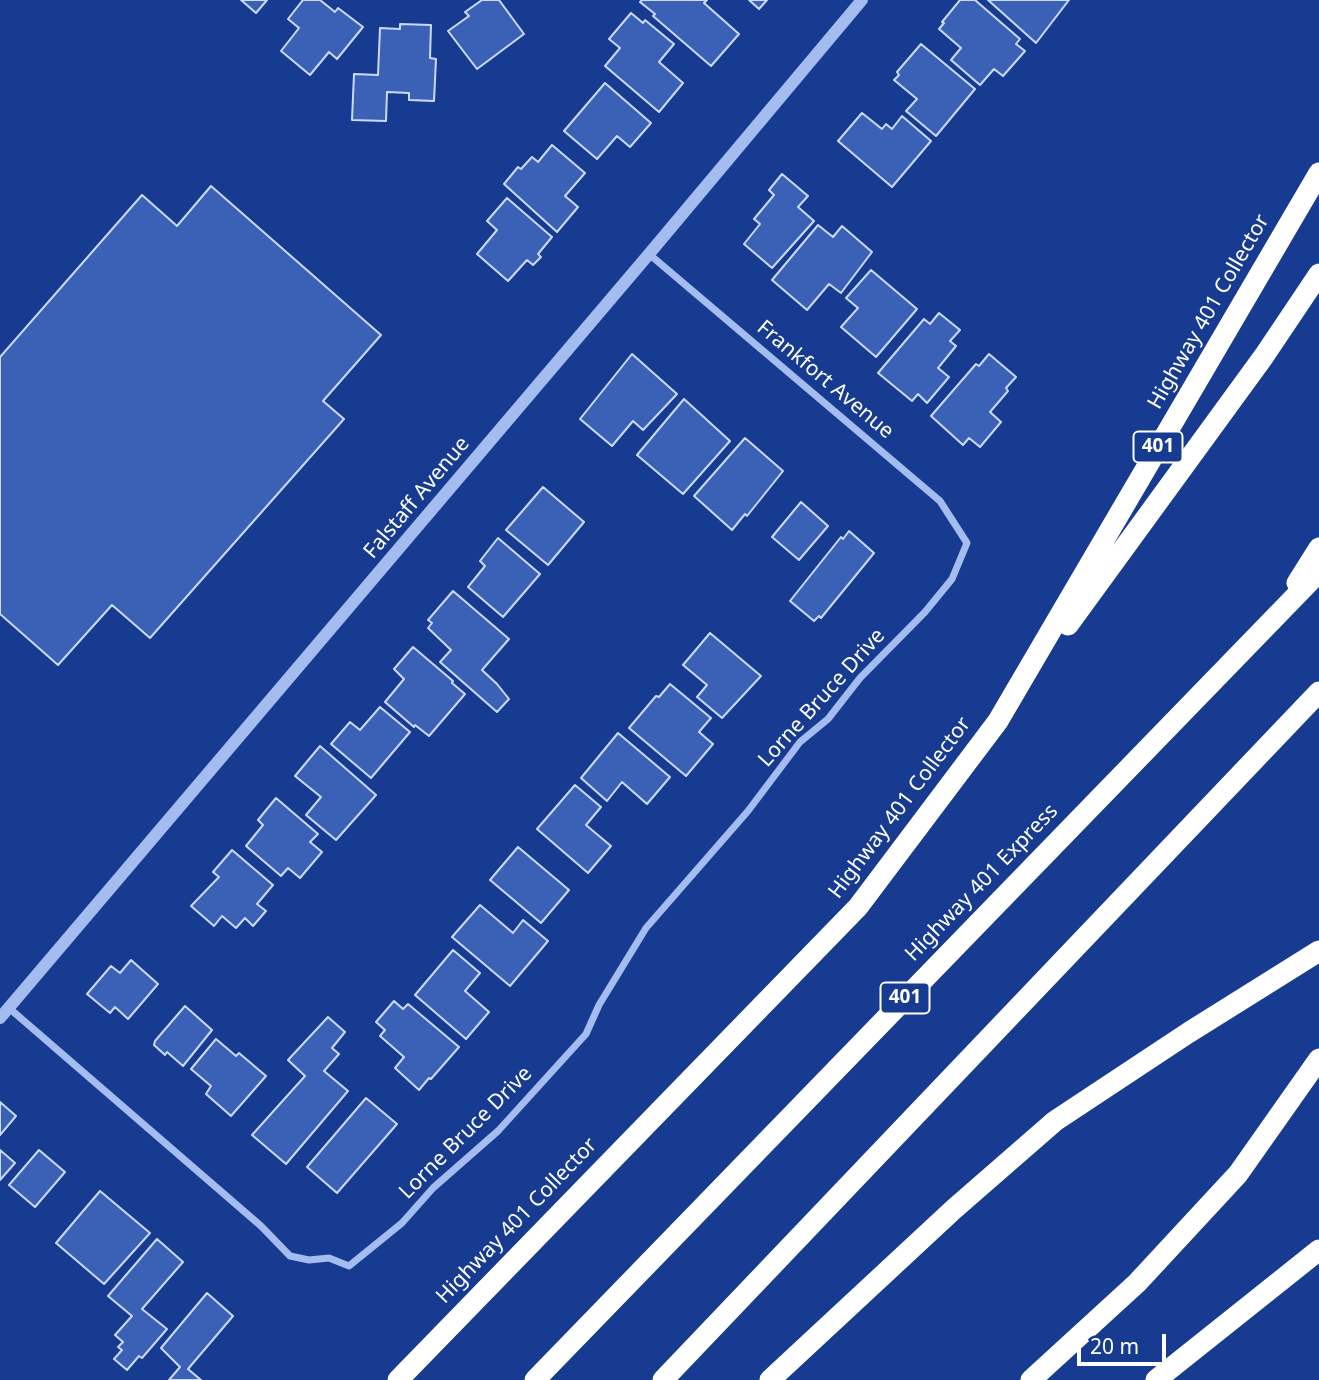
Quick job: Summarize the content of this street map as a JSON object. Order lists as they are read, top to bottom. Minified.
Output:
{"streets":{"highway":["Highway 401 Collector","401","Highway 401 Express"],"street":["Frankfort Avenue","Falstaff Avenue","Lorne Bruce Drive"]},"crossings":[["Frankfort Avenue","Falstaff Avenue"],["Frankfort Avenue","Lorne Bruce Drive"],["Falstaff Avenue","Lorne Bruce Drive"]],"scale_bar":"20 m"}
